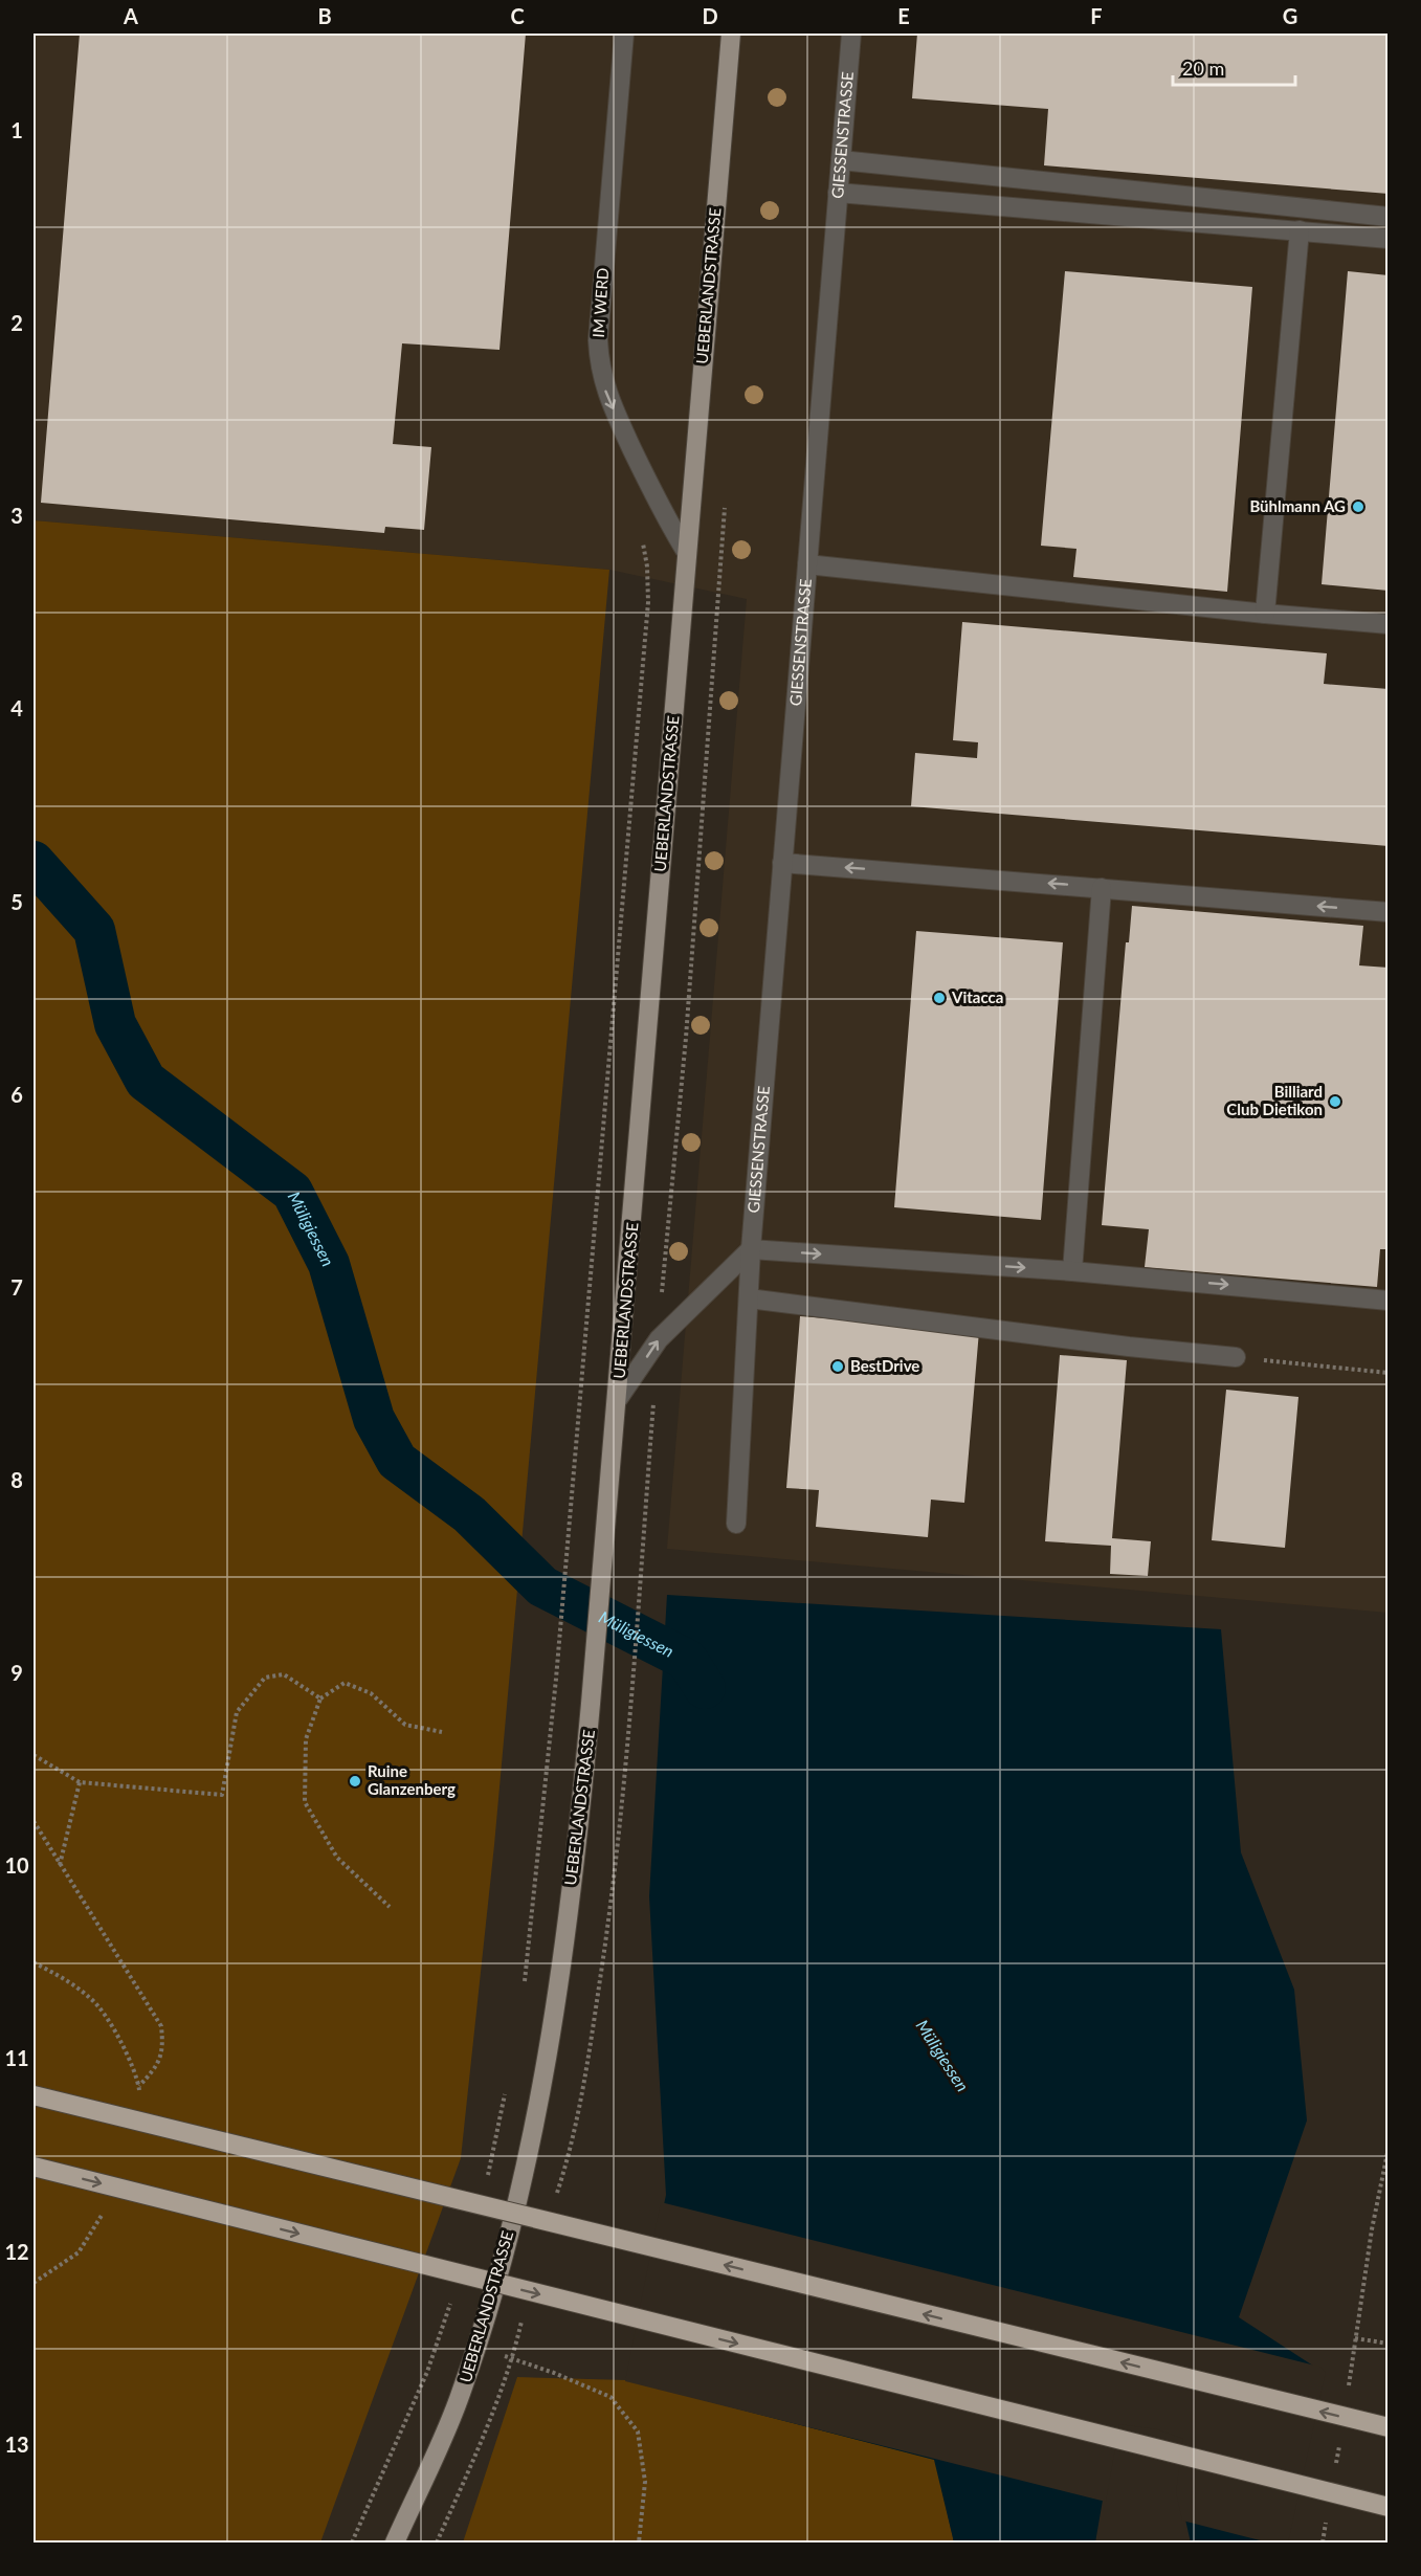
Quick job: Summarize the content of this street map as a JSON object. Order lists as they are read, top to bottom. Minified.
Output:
{"streets":{"main road":["UEBERLANDSTRASSE"],"street":["GIESSENSTRASSE","IM WERD"]},"crossings":[["UEBERLANDSTRASSE","IM WERD"]],"one_way":["IM WERD"],"water":["Müligiessen"],"places":["Bühlmann AG","Vitacca","Billiard Club Dietikon","BestDrive","Ruine Glanzenberg"],"scale_bar":"20 m","grid":{"columns":["A","B","C","D","E","F","G"],"rows":["1","2","3","4","5","6","7","8","9","10","11","12","13"]}}
